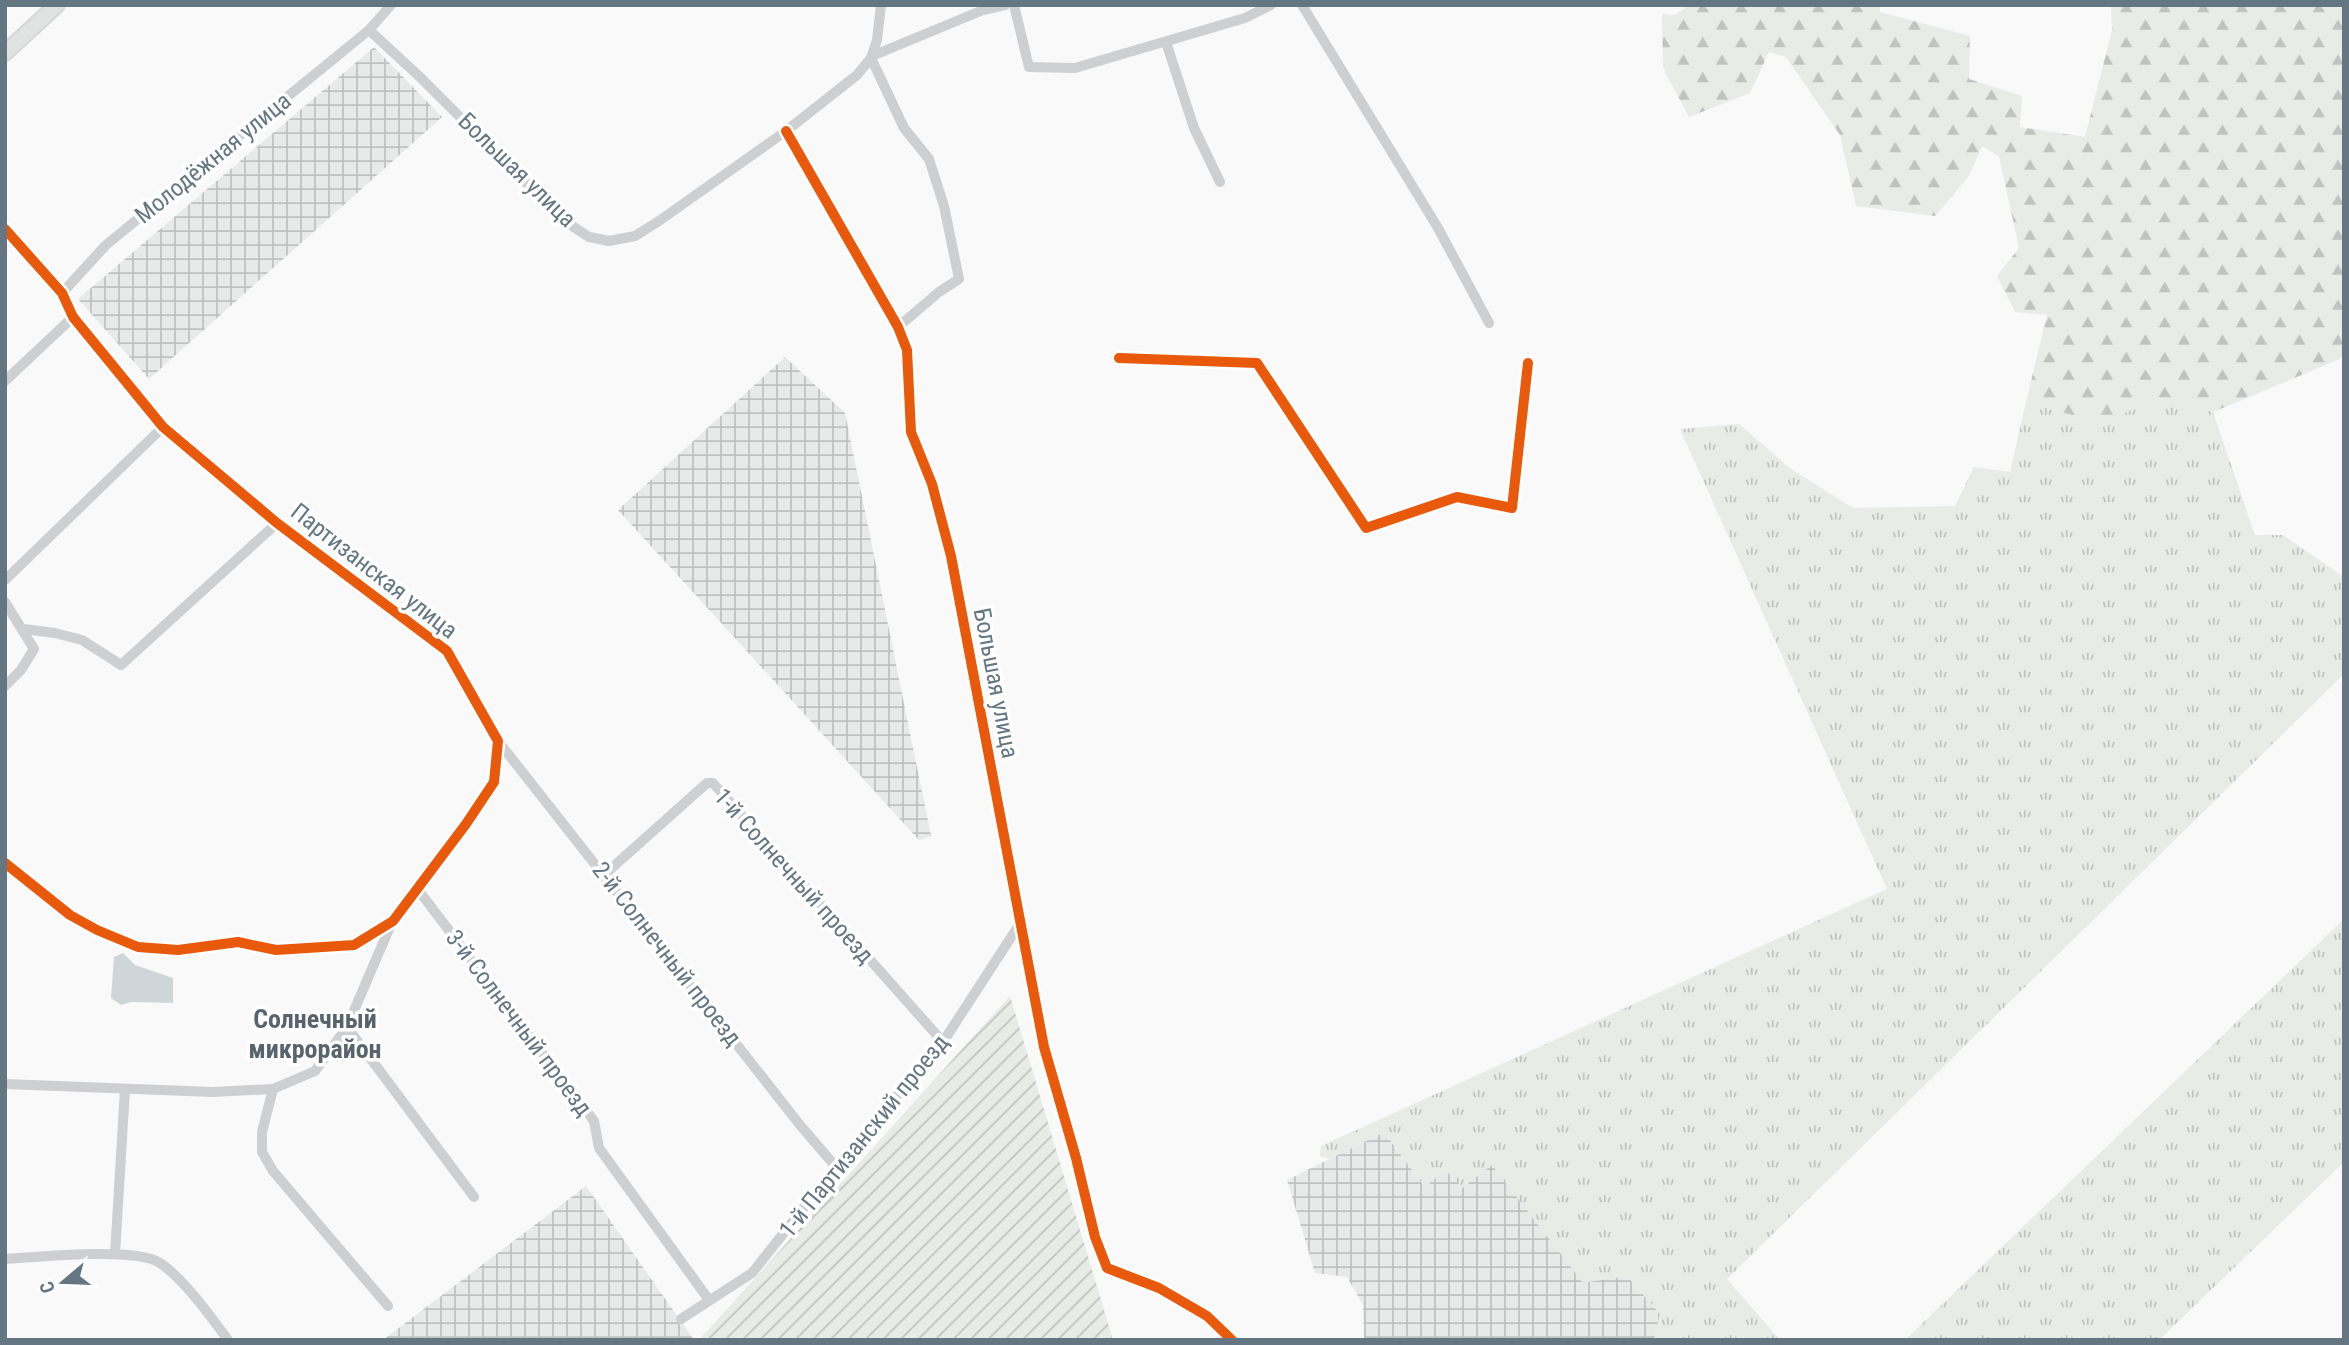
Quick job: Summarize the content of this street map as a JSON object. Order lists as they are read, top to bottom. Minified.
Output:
{"streets":{"street":["Молодёжная улица","Большая улица","Партизанская улица","1-й Солнечный проезд","2-й Солнечный проезд","3-й Солнечный проезд","1-й Партизанский проезд"]},"crossings":[["Молодёжная улица","Большая улица"],["Молодёжная улица","Партизанская улица"],["Большая улица","1-й Партизанский проезд"],["Партизанская улица","2-й Солнечный проезд"],["1-й Солнечный проезд","2-й Солнечный проезд"],["1-й Солнечный проезд","1-й Партизанский проезд"],["2-й Солнечный проезд","1-й Партизанский проезд"],["3-й Солнечный проезд","1-й Партизанский проезд"]],"districts":["Солнечный микрорайон"],"north":"left"}
